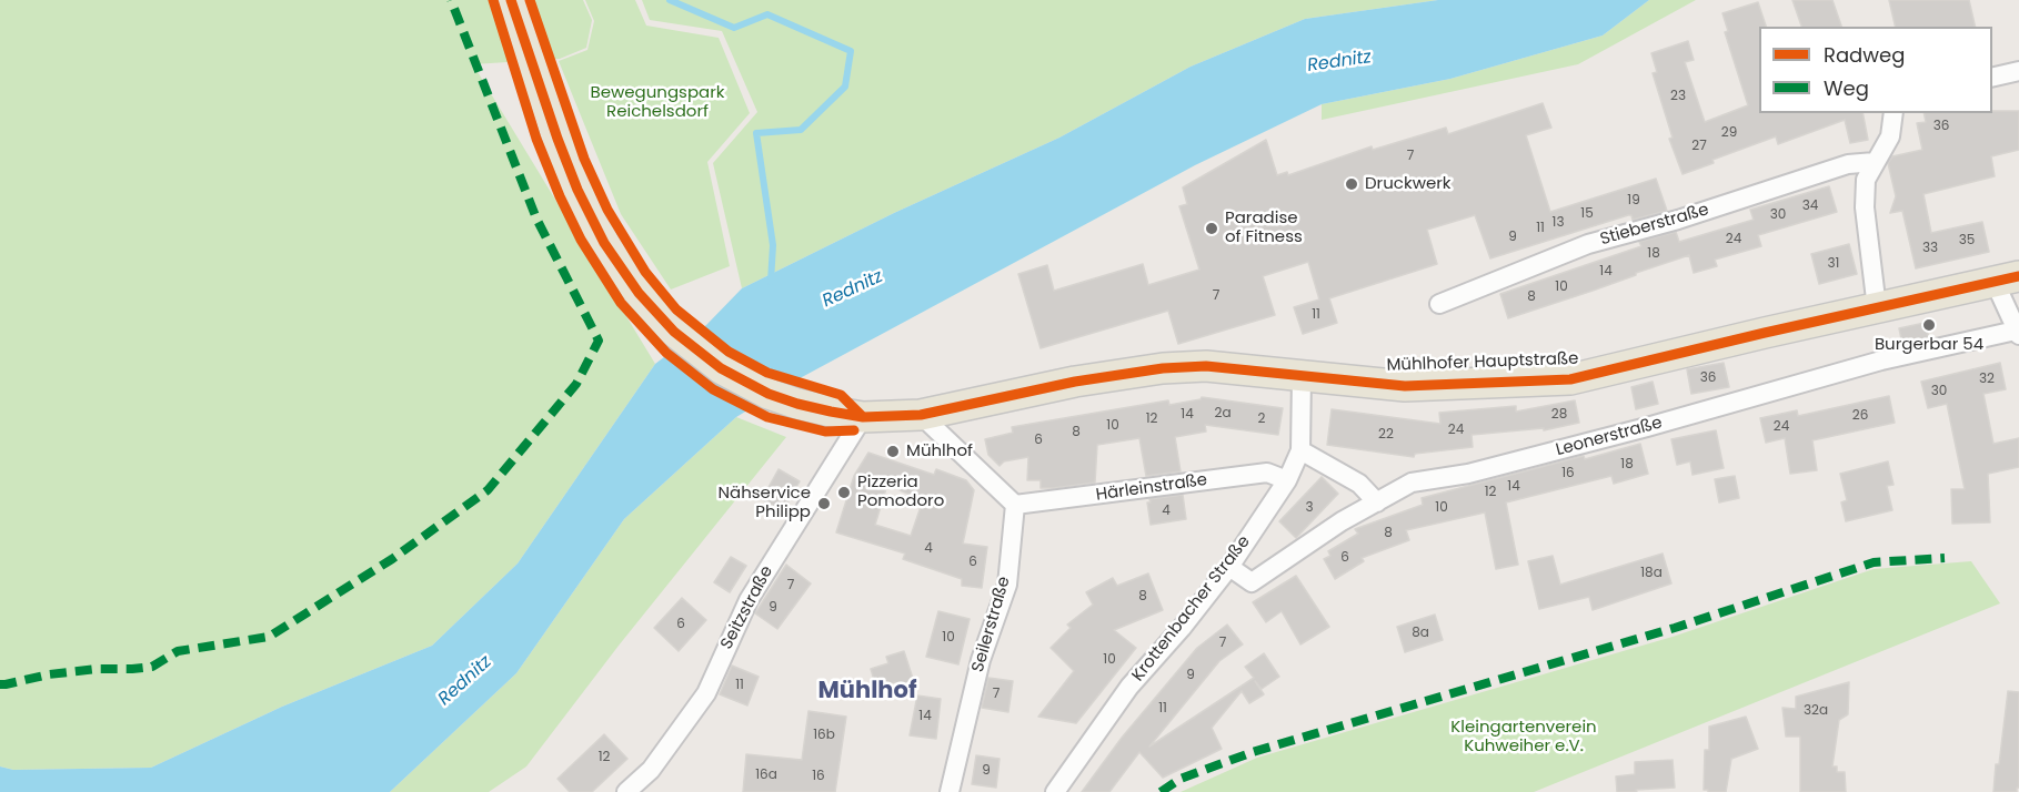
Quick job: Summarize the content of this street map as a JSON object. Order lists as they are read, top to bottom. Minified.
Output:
{"streets":{"main road":["Mühlhofer Hauptstraße"],"street":["Stieberstraße","Leonerstraße","Härleinstraße","Seitzstraße","Krottenbacher Straße","Seilerstraße"]},"crossings":[["Mühlhofer Hauptstraße","Seitzstraße"],["Mühlhofer Hauptstraße","Krottenbacher Straße"],["Leonerstraße","Krottenbacher Straße"],["Härleinstraße","Krottenbacher Straße"],["Härleinstraße","Seilerstraße"]],"districts":["Mühlhof"],"water":["Rednitz"],"parks":["Bewegungspark Reichelsdorf","Kleingartenverein Kuhweiher e.V."],"places":["Druckwerk","Paradise of Fitness","Burgerbar 54","Mühlhof","Pizzeria Pomodoro","Nähservice Philipp"],"house_numbers":["23","36","29","27","7","19","34","15","30","13","11","9","24","35","33","18","31","14","10","7","8","11","36","32","30","2a","14","28","26","12","2","10","24","24","8","22","6","18","16","14","12","3","10","4","8","4","6","6","18a","7","8","9","6","8a","10","7","10","9","11","7","11","32a","14","16b","12","9","16a","16"],"legend":["Radweg","Weg"]}
